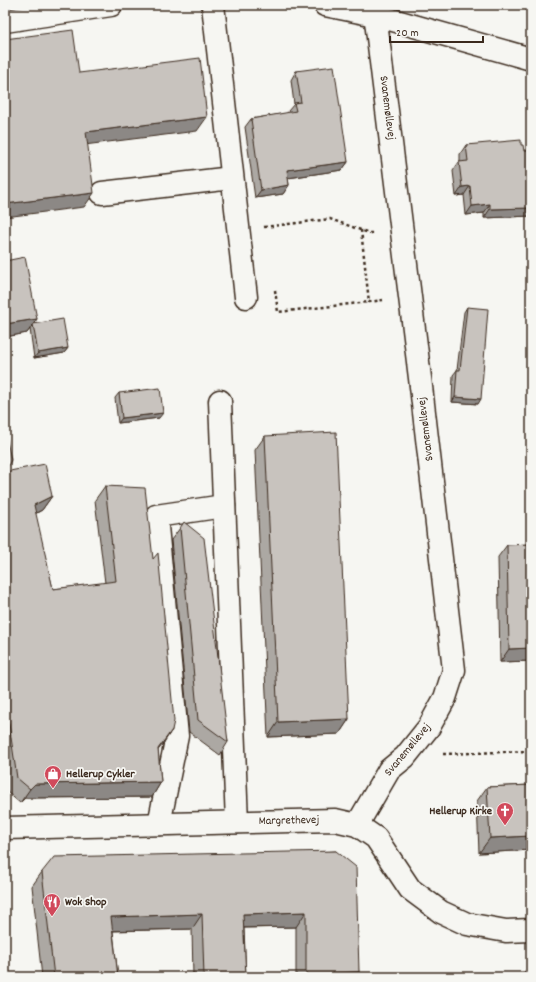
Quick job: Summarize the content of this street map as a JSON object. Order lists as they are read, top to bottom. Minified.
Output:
{"streets":{"street":["Svanemøllevej","Margrethevej"]},"crossings":[["Svanemøllevej","Margrethevej"]],"places":{"shop":["Hellerup Cykler"],"church":["Hellerup Kirke"],"restaurant":["Wok Shop"]},"scale_bar":"20 m"}
